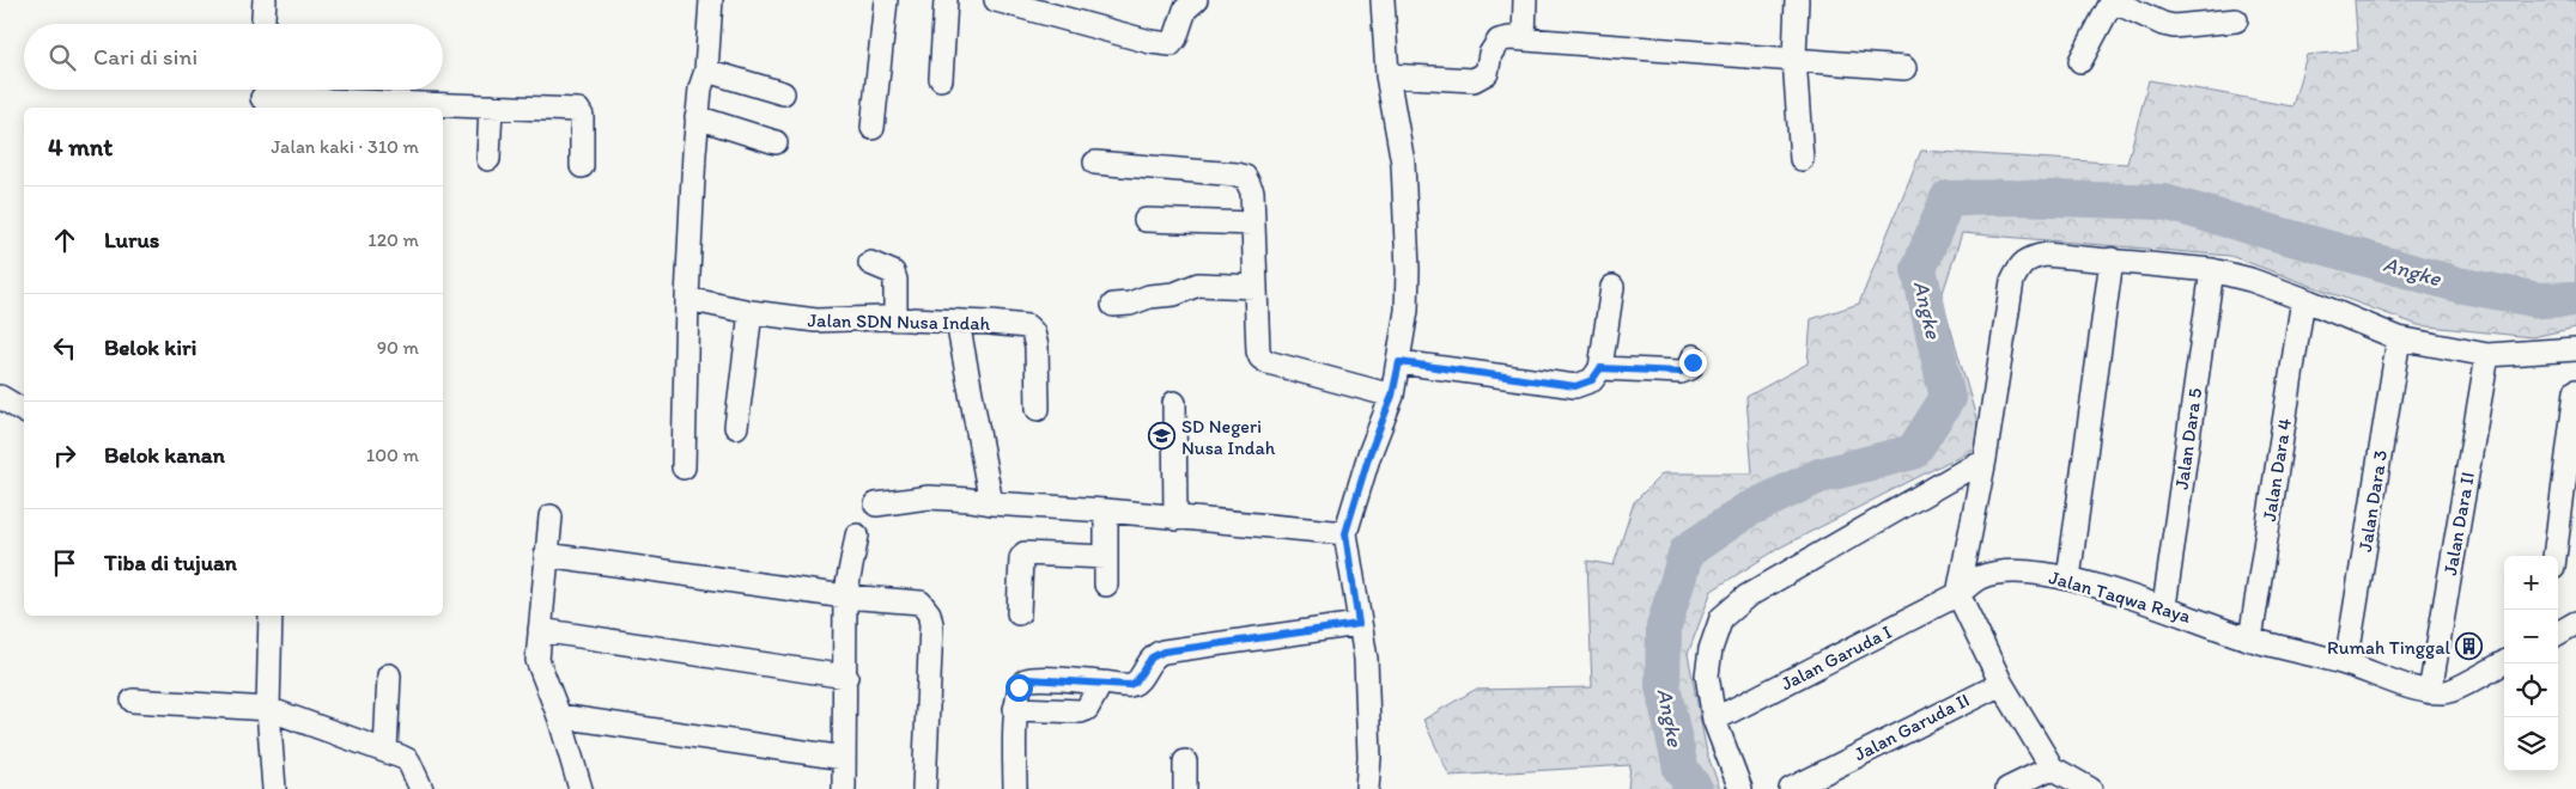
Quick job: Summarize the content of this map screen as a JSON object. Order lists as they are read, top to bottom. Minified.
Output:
{"streets":{"street":["Jalan SDN Nusa Indah","Jalan Dara 5","Jalan Dara 4","Jalan Dara 3","Jalan Dara II","Jalan Taqwa Raya","Jalan Garuda I","Jalan Garuda II"]},"crossings":[["Jalan Dara 5","Jalan Taqwa Raya"],["Jalan Dara 4","Jalan Taqwa Raya"],["Jalan Dara 3","Jalan Taqwa Raya"],["Jalan Dara II","Jalan Taqwa Raya"],["Jalan Taqwa Raya","Jalan Garuda I"]],"water":["Angke"],"places":{"school or university":["SD Negeri Nusa Indah"],"building":["Rumah Tinggal"]},"page":{"search":"Cari di sini","heading":["4 mnt","Jalan kaki · 310 m"],"list":[["Lurus","120 m"],["Belok kiri","90 m"],["Belok kanan","100 m"],"Tiba di tujuan"],"map_buttons":["+","−"]}}
